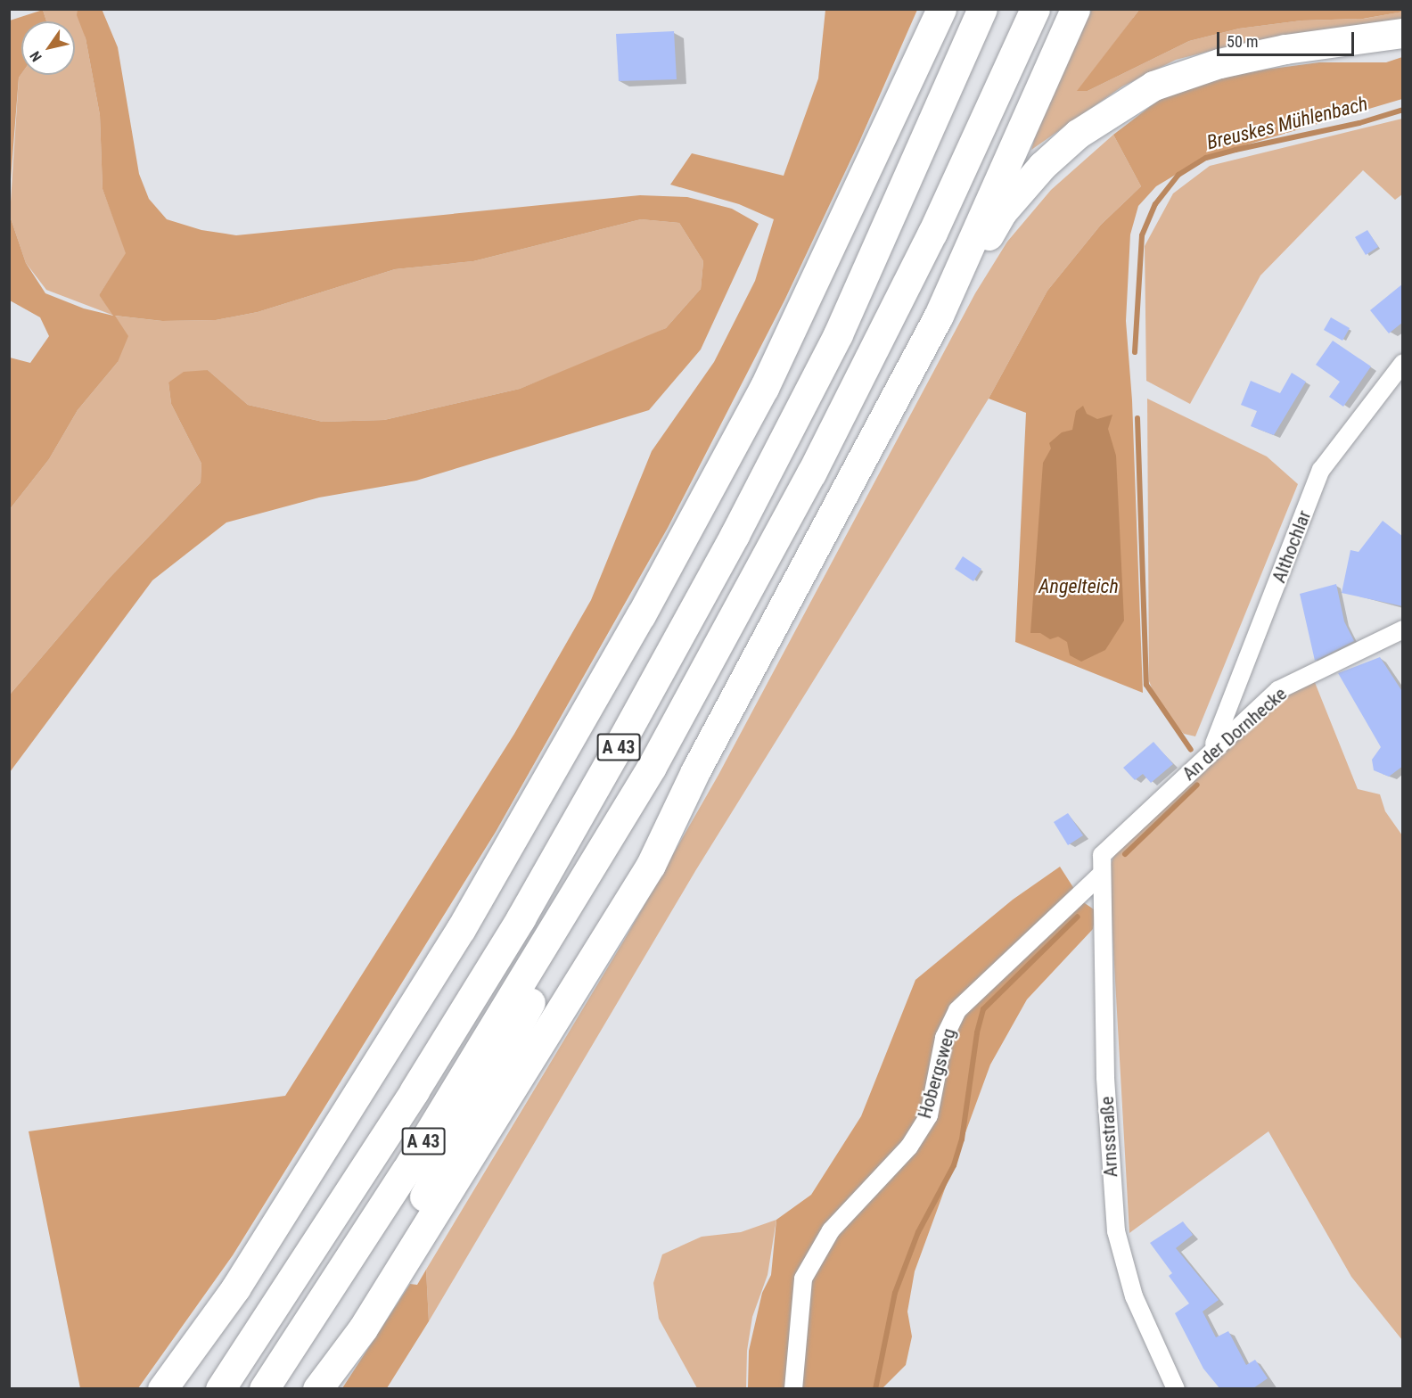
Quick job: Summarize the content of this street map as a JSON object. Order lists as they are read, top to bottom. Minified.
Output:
{"streets":{"highway":["A 43"],"street":["Althochlar","An der Dornhecke","Hobergsweg","Arnsstraße"]},"crossings":[["Althochlar","An der Dornhecke"],["An der Dornhecke","Hobergsweg"],["An der Dornhecke","Arnsstraße"],["Hobergsweg","Arnsstraße"]],"water":["Breuskes Mühlenbach","Angelteich"],"scale_bar":"50 m","north":"bottom left"}
